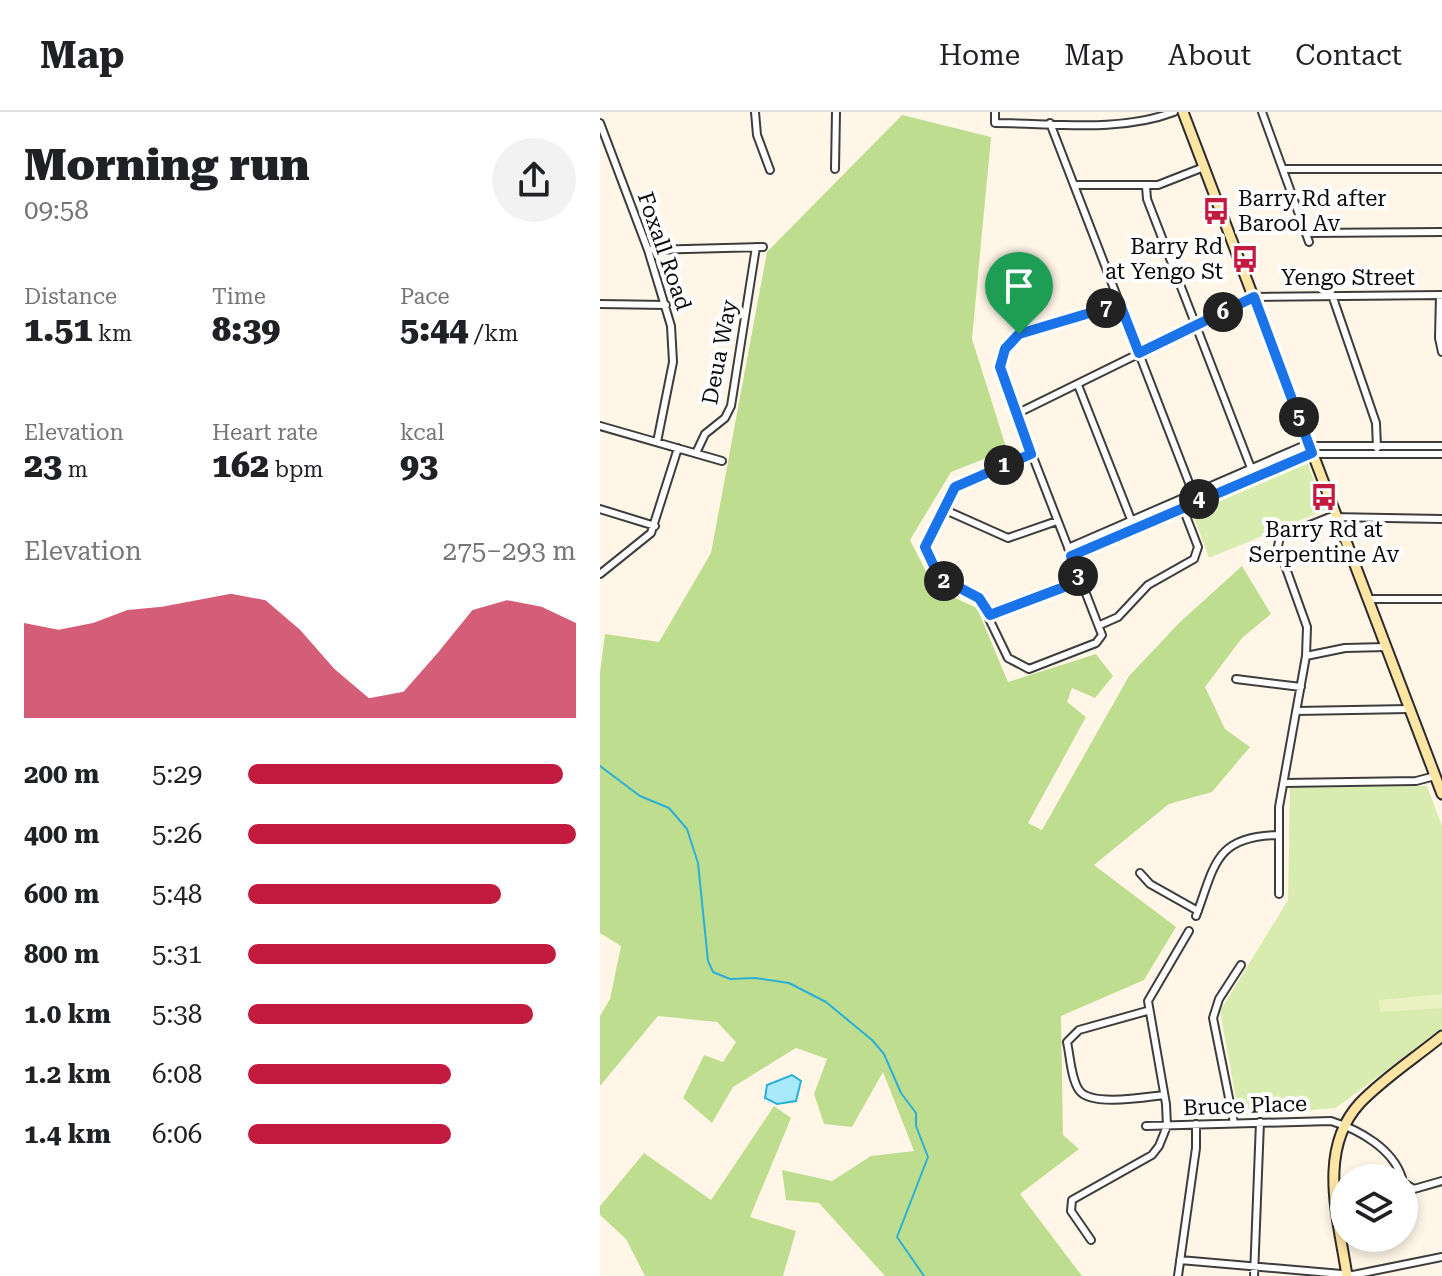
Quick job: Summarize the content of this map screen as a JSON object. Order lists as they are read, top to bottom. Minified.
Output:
{"streets":{"street":["Foxall Road","Yengo Street","Deua Way","Bruce Place"]},"crossings":[["Foxall Road","Deua Way"]],"places":{"bus stop":["Barry Rd after Barool Av","Barry Rd at Yengo St","Barry Rd at Serpentine Av"]},"page":{"header":"Map","nav":["Home","Map","About","Contact"],"heading":["Morning run","09:58"],"stats":[["Distance","1.51 km"],["Time","8:39"],["Pace","5:44 /km"],["Elevation","23 m"],["Heart rate","162 bpm"],["kcal","93"]],"pins":["7","6","5","1","4","3","2"],"chart":["Elevation","275–293 m"],"list":[{"name":"200 m","note":"5:29"},{"name":"400 m","note":"5:26"},{"name":"600 m","note":"5:48"},{"name":"800 m","note":"5:31"},{"name":"1.0 km","note":"5:38"},{"name":"1.2 km","note":"6:08"},{"name":"1.4 km","note":"6:06"}]}}
